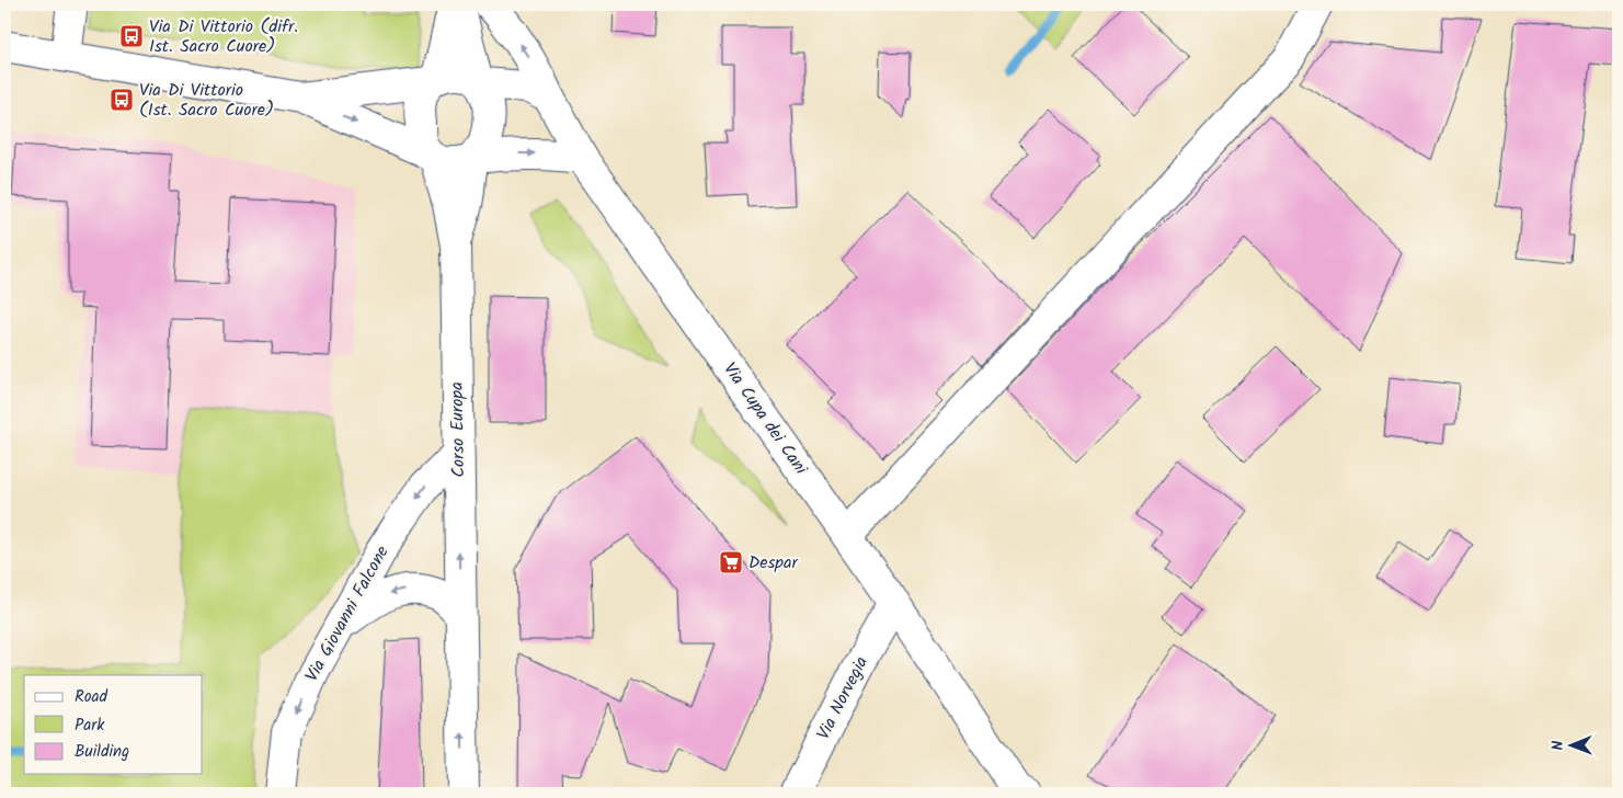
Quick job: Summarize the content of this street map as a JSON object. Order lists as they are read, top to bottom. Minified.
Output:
{"streets":{"street":["Via Cupa dei Cani","Corso Europa","Via Giovanni Falcone","Via Norvegia"]},"crossings":[["Via Cupa dei Cani","Via Norvegia"],["Corso Europa","Via Giovanni Falcone"]],"one_way":["Corso Europa","Via Giovanni Falcone"],"places":{"bus stop":["Via Di Vittorio (difr. Ist. Sacro Cuore)","Via Di Vittorio (Ist. Sacro Cuore)"],"supermarket":["Despar"]},"legend":["Road","Park","Building"],"north":"left"}
